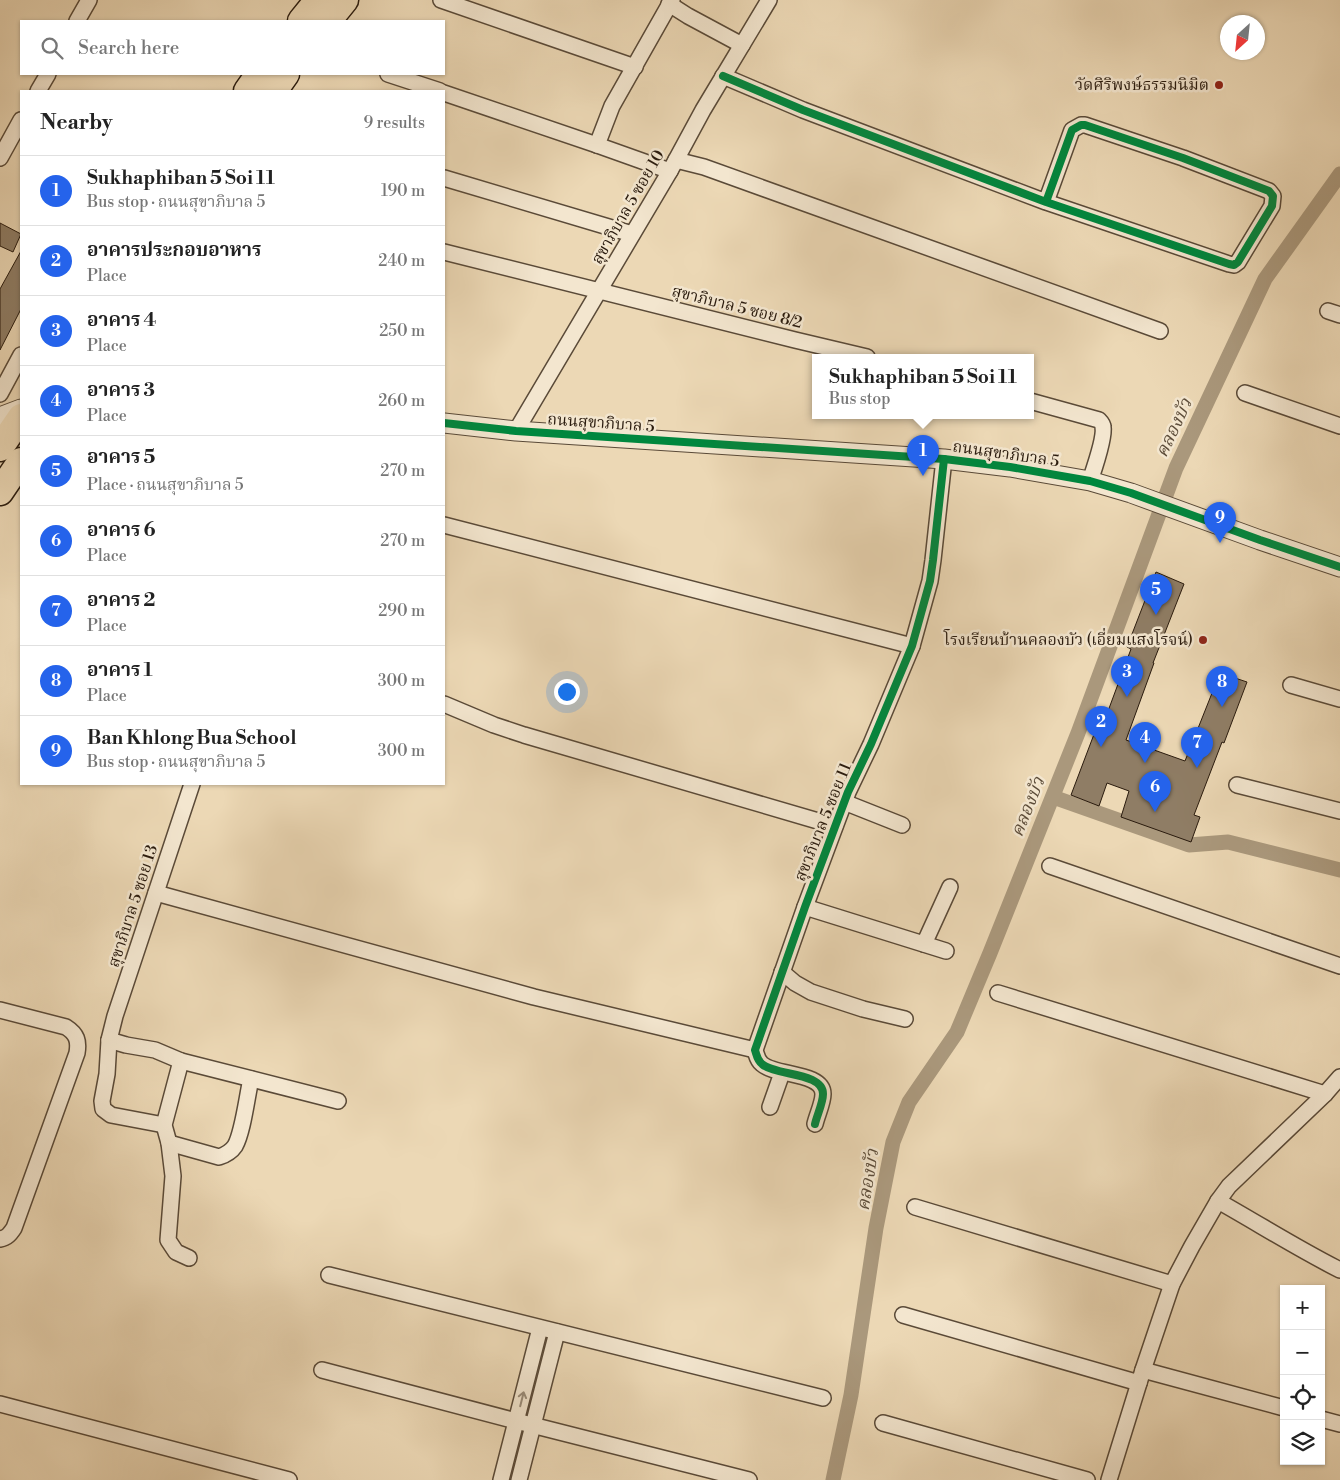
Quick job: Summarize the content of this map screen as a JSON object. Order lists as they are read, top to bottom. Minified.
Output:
{"streets":{"street":["สุขาภิบาล 5 ซอย 10","สุขาภิบาล 5 ซอย 8/2","ถนนสุขาภิบาล 5","สุขาภิบาล 5 ซอย 11","สุขาภิบาล 5 ซอย 13"]},"crossings":[["สุขาภิบาล 5 ซอย 10","สุขาภิบาล 5 ซอย 8/2"],["สุขาภิบาล 5 ซอย 10","ถนนสุขาภิบาล 5"],["ถนนสุขาภิบาล 5","สุขาภิบาล 5 ซอย 11"]],"water":["คลองบัว"],"places":["วัดศิริพงษ์ธรรมนิมิต","โรงเรียนบ้านคลองบัว (เอี่ยมแสงโรจน์)"],"north":"bottom left","page":{"search":"Search here","heading":["Nearby","9 results"],"list":[{"mark":"1","name":"Sukhaphiban 5 Soi 11","note":"Bus stop · ถนนสุขาภิบาล 5","value":"190 m"},{"mark":"2","name":"อาคารประกอบอาหาร","note":"Place","value":"240 m"},{"mark":"3","name":"อาคาร 4","note":"Place","value":"250 m"},{"mark":"4","name":"อาคาร 3","note":"Place","value":"260 m"},{"mark":"5","name":"อาคาร 5","note":"Place · ถนนสุขาภิบาล 5","value":"270 m"},{"mark":"6","name":"อาคาร 6","note":"Place","value":"270 m"},{"mark":"7","name":"อาคาร 2","note":"Place","value":"290 m"},{"mark":"8","name":"อาคาร 1","note":"Place","value":"300 m"},{"mark":"9","name":"Ban Khlong Bua School","note":"Bus stop · ถนนสุขาภิบาล 5","value":"300 m"}],"popup":["Sukhaphiban 5 Soi 11","Bus stop"],"pins":["1","9","5","3","8","2","4","7","6"],"map_buttons":["+","−"]}}
